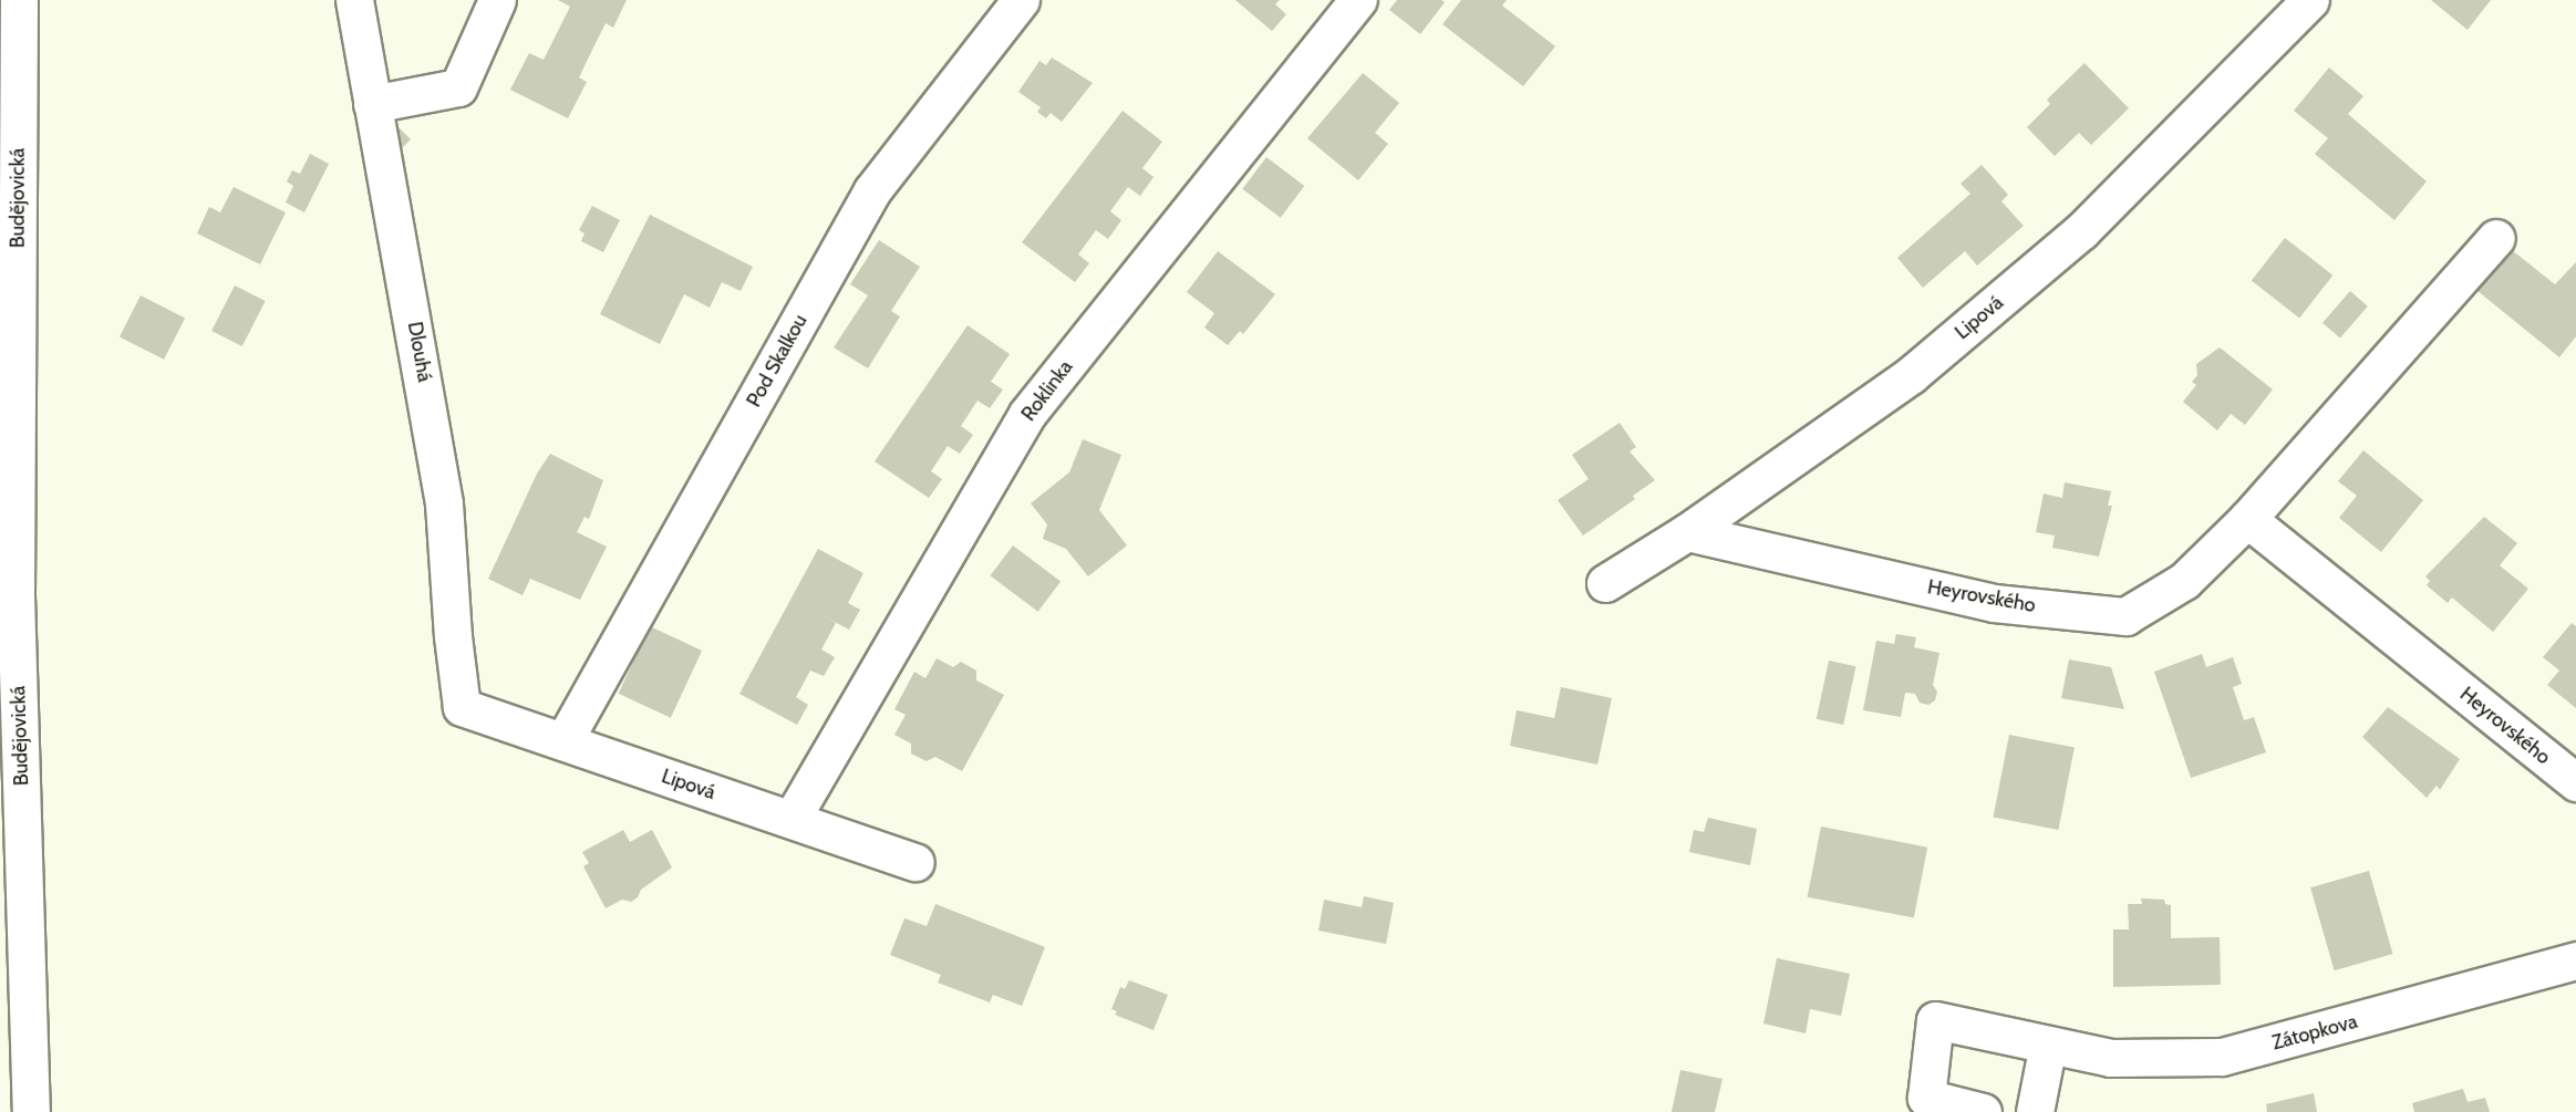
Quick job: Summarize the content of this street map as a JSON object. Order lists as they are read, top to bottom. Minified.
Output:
{"streets":{"street":["Budějovická","Lipová","Dlouhá","Pod Skalkou","Roklinka","Heyrovského","Zátopkova"]},"crossings":[["Lipová","Dlouhá"],["Lipová","Pod Skalkou"],["Lipová","Roklinka"],["Lipová","Heyrovského"]]}
